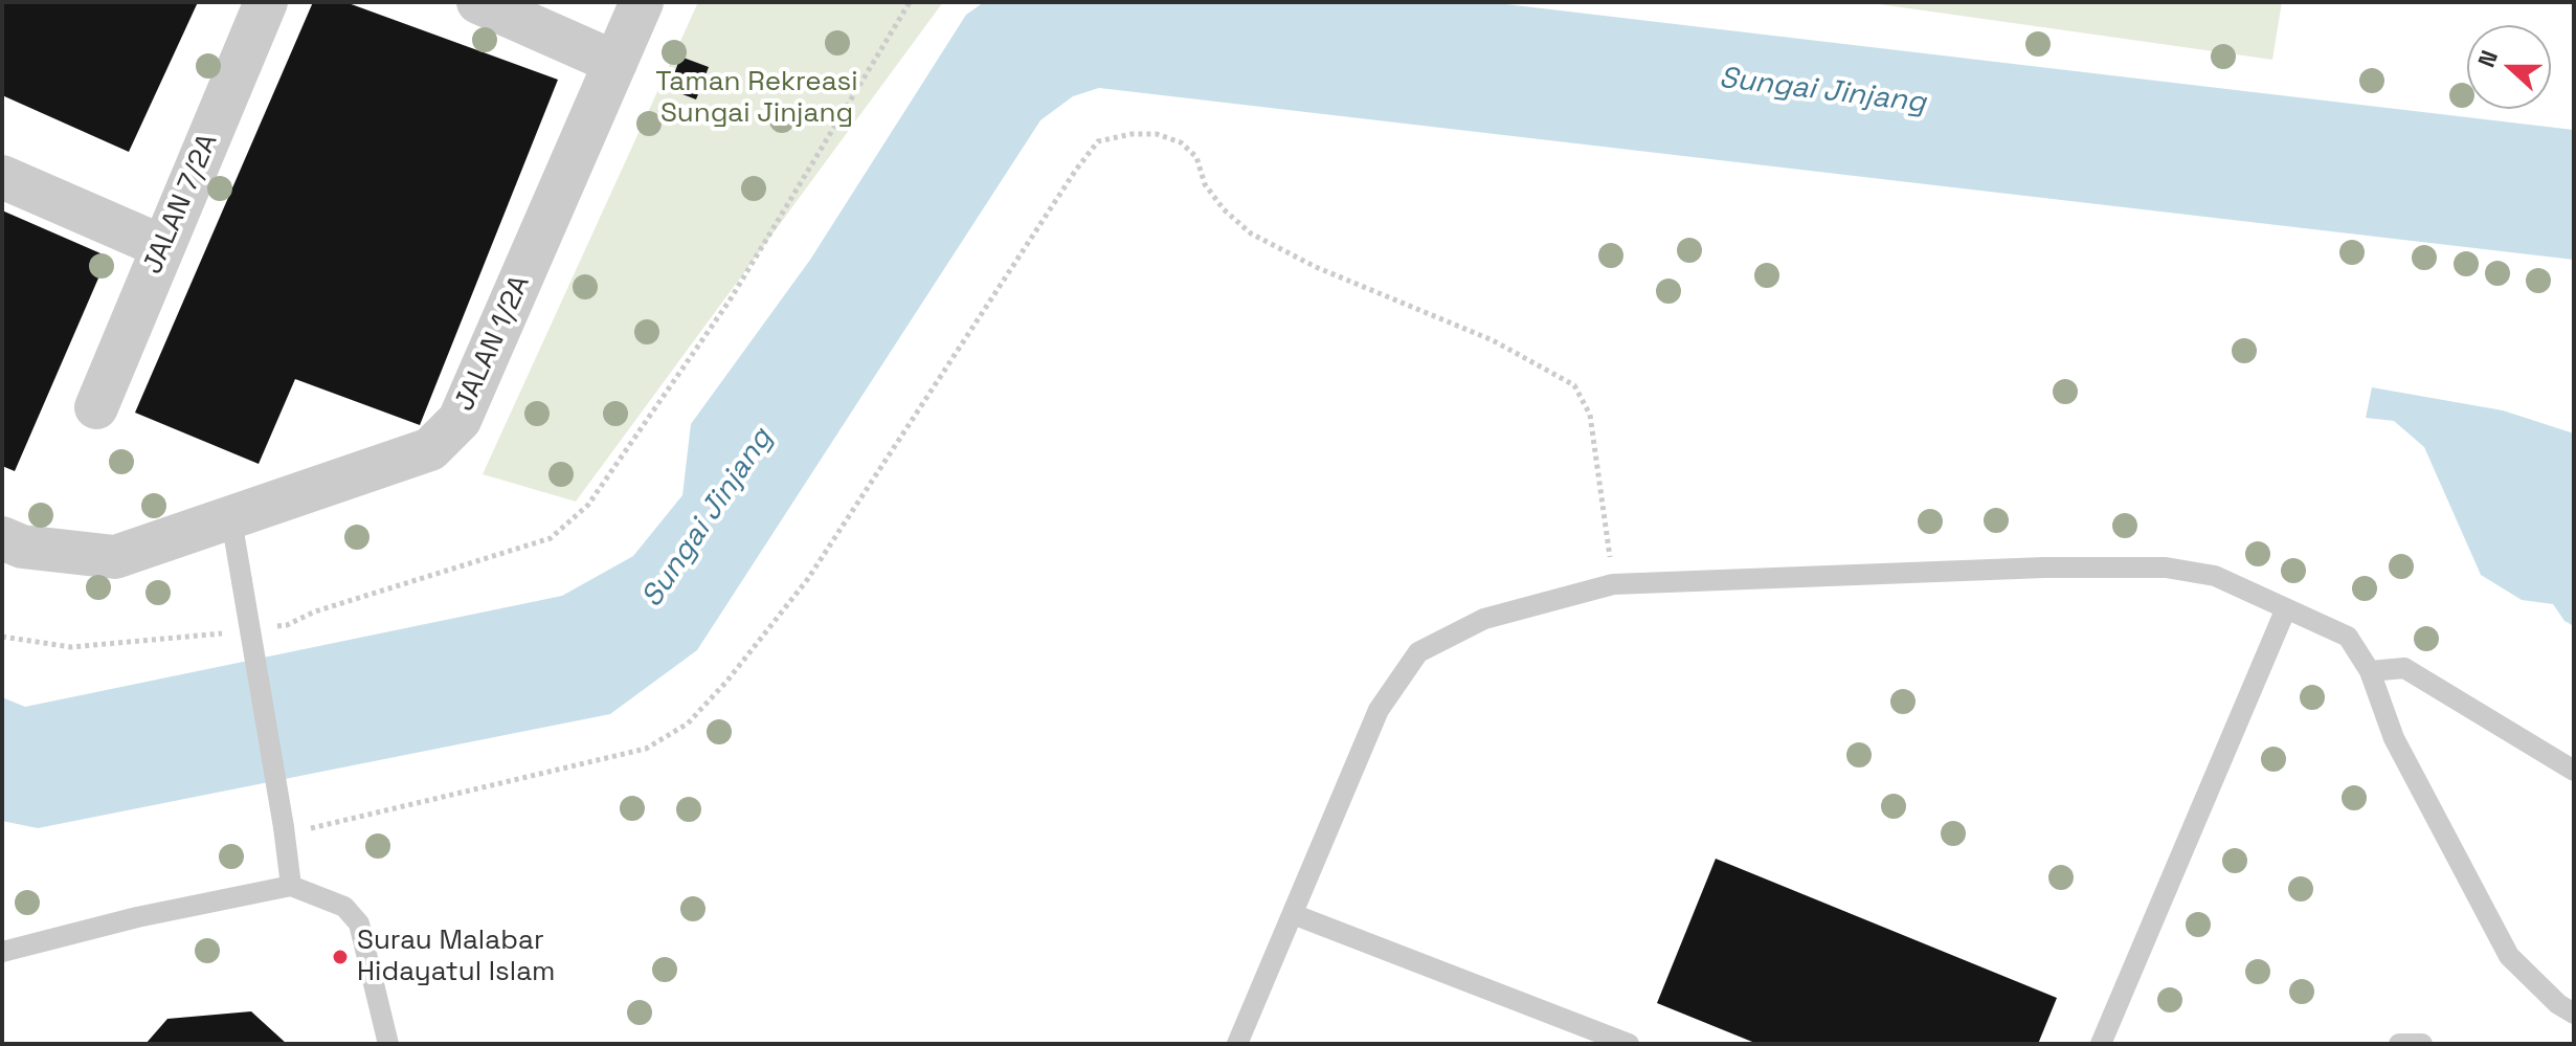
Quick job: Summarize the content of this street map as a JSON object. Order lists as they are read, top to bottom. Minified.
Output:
{"streets":{"street":["JALAN 7/2A","JALAN 1/2A"]},"water":["Sungai Jinjang"],"parks":["Taman Rekreasi Sungai Jinjang"],"places":["Surau Malabar Hidayatul Islam"],"north":"left"}
